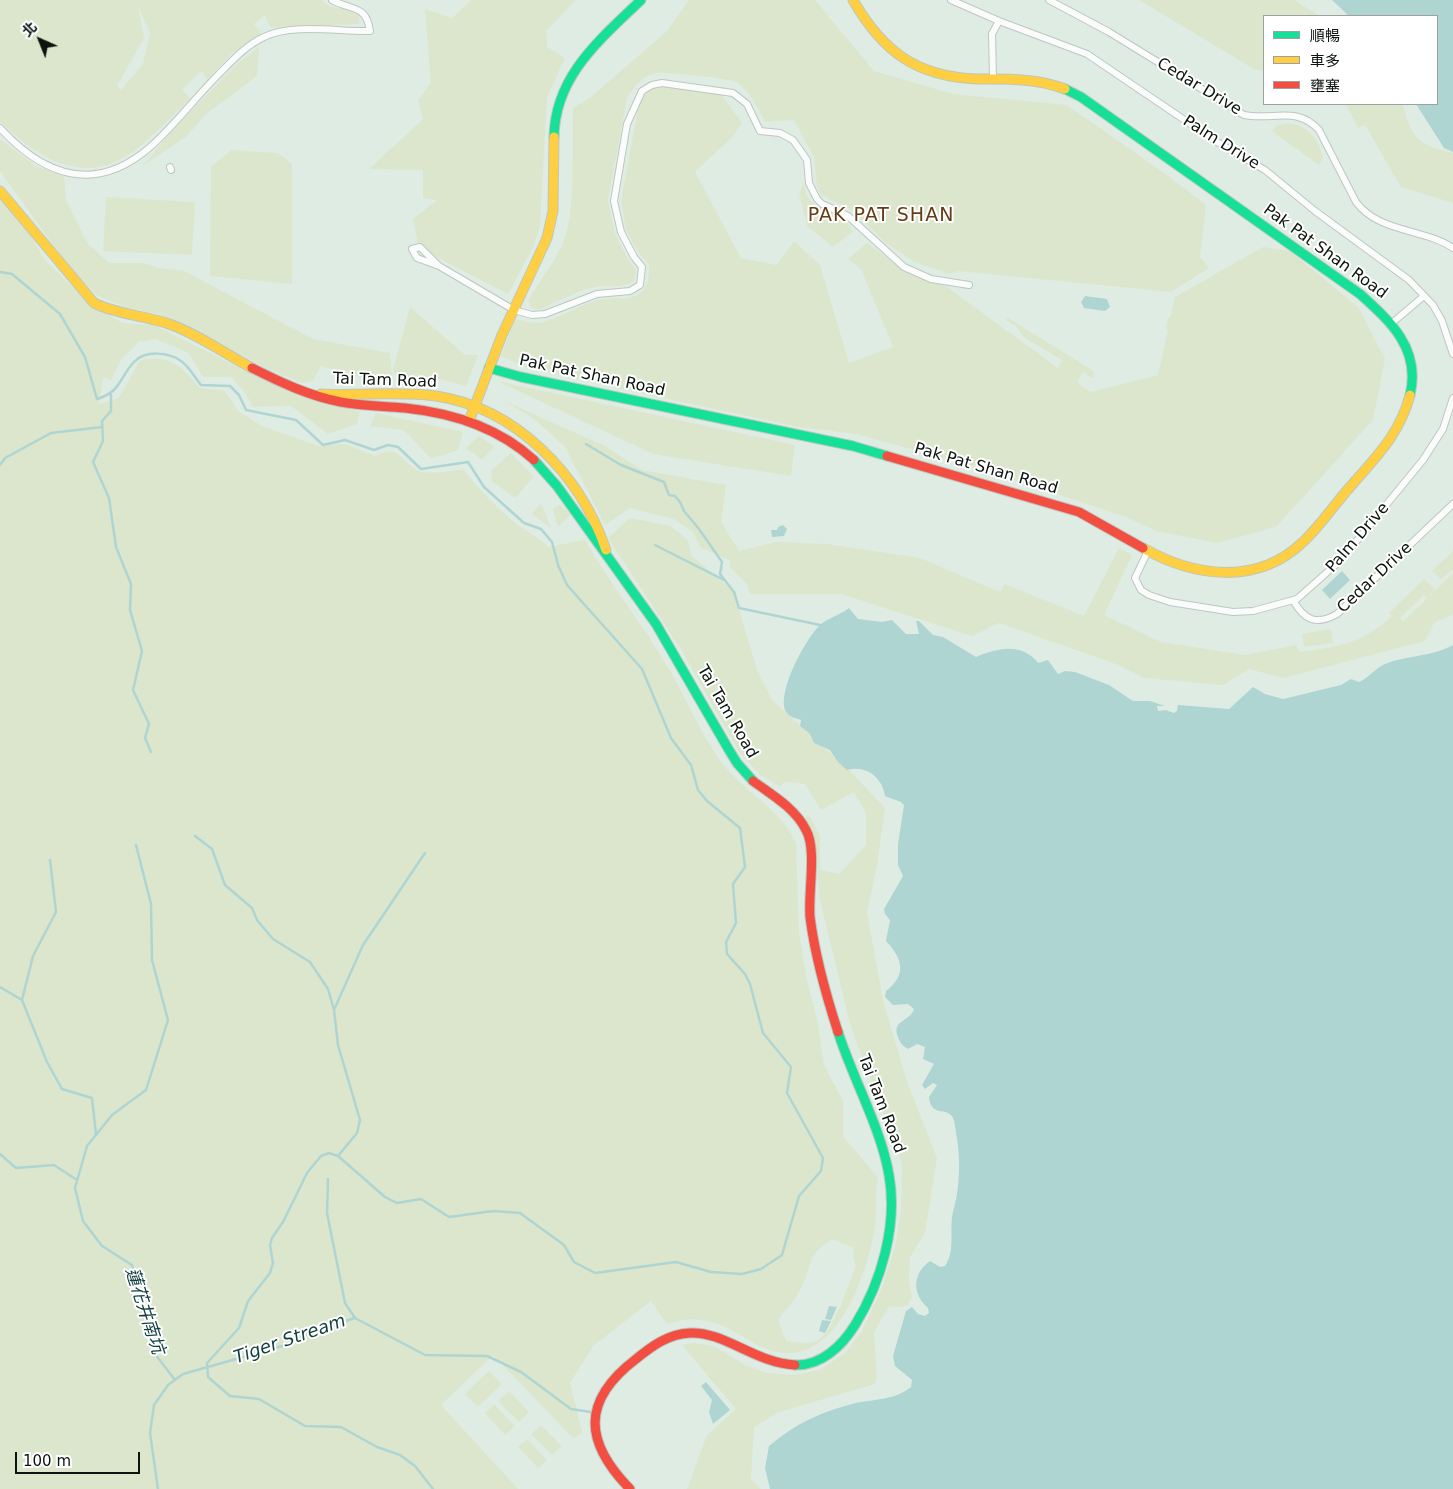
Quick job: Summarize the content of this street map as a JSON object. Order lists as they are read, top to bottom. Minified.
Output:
{"streets":{"main road":["Pak Pat Shan Road","Tai Tam Road"],"street":["Cedar Drive","Palm Drive"]},"crossings":[["Cedar Drive","Palm Drive"],["Palm Drive","Pak Pat Shan Road"],["Pak Pat Shan Road","Tai Tam Road"]],"districts":["PAK PAT SHAN"],"water":["蓮花井南坑","Tiger Stream"],"legend":["順暢","車多","壅塞"],"scale_bar":"100 m","north":"top left"}
